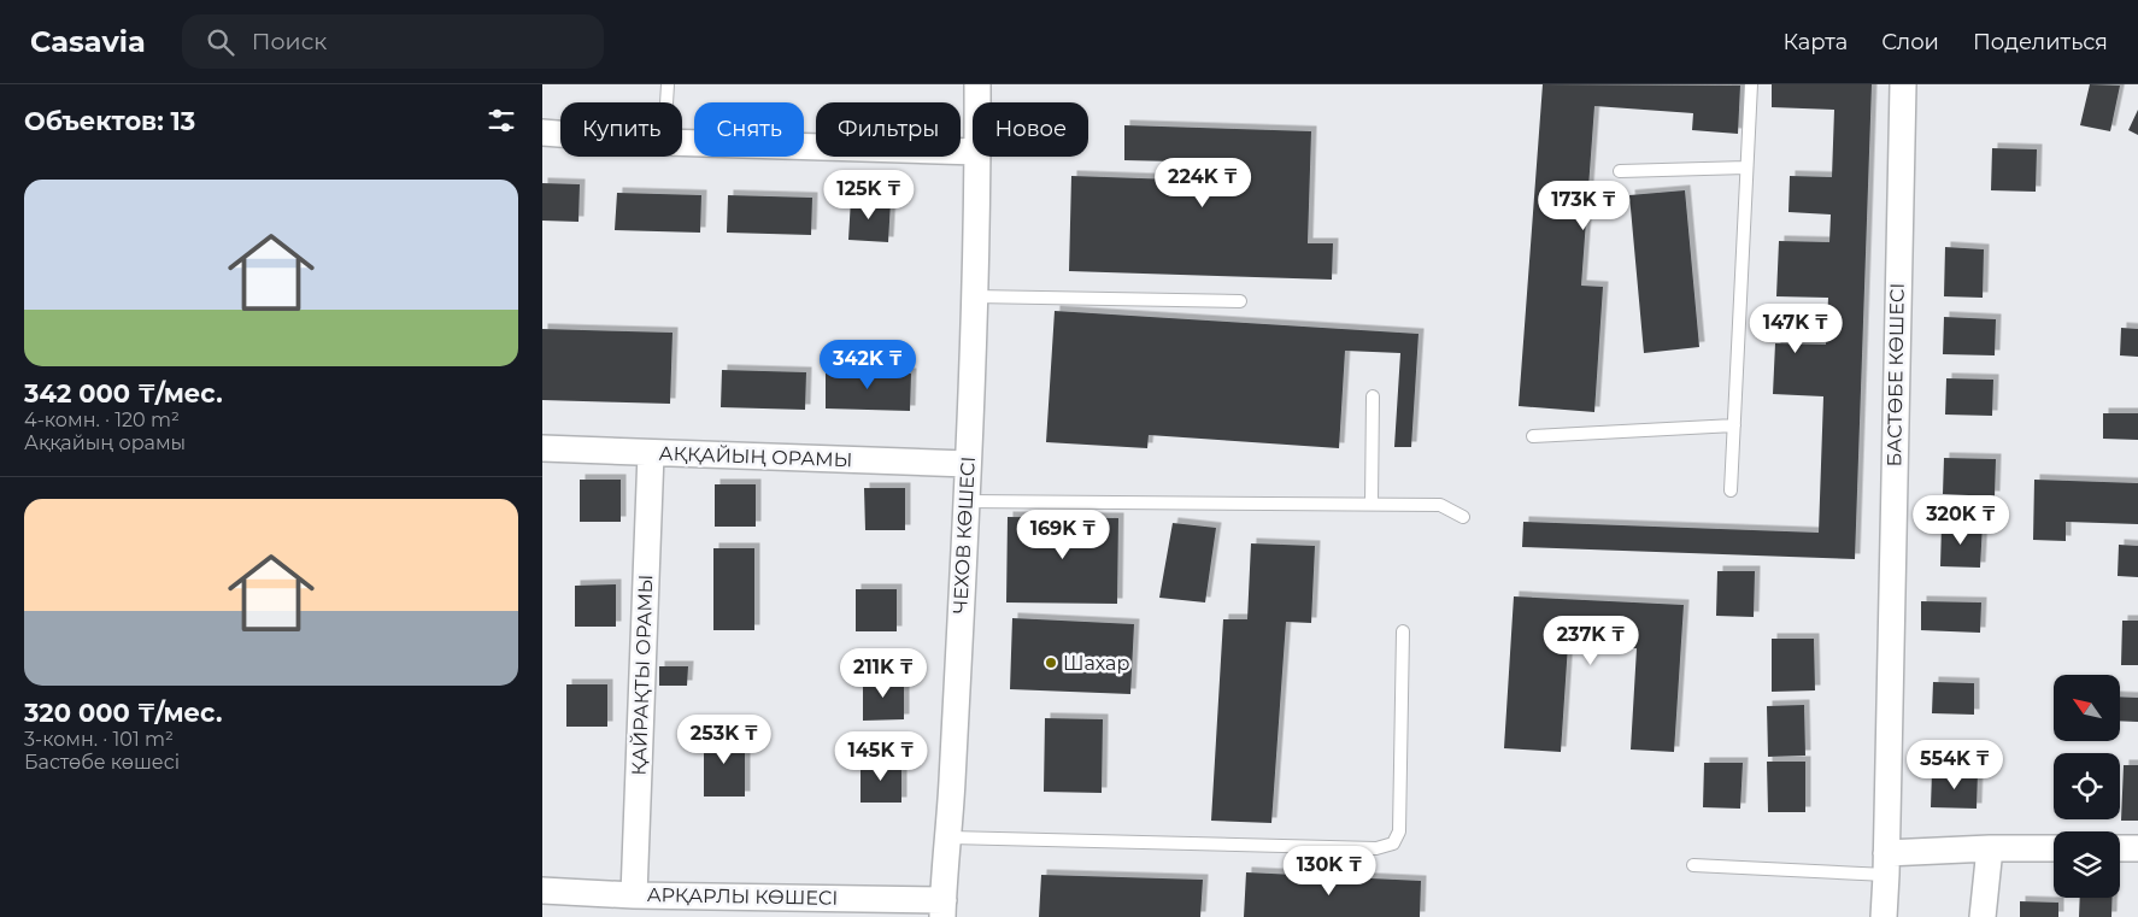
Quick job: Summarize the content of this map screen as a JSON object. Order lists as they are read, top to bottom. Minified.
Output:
{"streets":{"street":["БАСТӨБЕ КӨШЕСІ","АҚҚАЙЫҢ ОРАМЫ","ЧЕХОВ КӨШЕСІ","ҚАЙРАҚТЫ ОРАМЫ","АРҚАРЛЫ КӨШЕСІ"]},"crossings":[["АҚҚАЙЫҢ ОРАМЫ","ЧЕХОВ КӨШЕСІ"],["АҚҚАЙЫҢ ОРАМЫ","ҚАЙРАҚТЫ ОРАМЫ"],["ЧЕХОВ КӨШЕСІ","АРҚАРЛЫ КӨШЕСІ"],["ҚАЙРАҚТЫ ОРАМЫ","АРҚАРЛЫ КӨШЕСІ"]],"places":["Шахар"],"north":"top left","page":{"header":"Casavia","search":"Поиск","nav":["Карта","Слои","Поделиться"],"heading":"Объектов: 13","chip":["Купить","Снять","Фильтры","Новое"],"list":[{"name":"342 000 ₸/мес.","note":"4-комн. · 120 m² · Аққайың орамы"},{"name":"320 000 ₸/мес.","note":"3-комн. · 101 m² · Бастөбе көшесі"}],"price":["224K ₸","125K ₸","173K ₸","147K ₸","342K ₸","320K ₸","169K ₸","237K ₸","211K ₸","253K ₸","145K ₸","554K ₸","130K ₸"]}}
